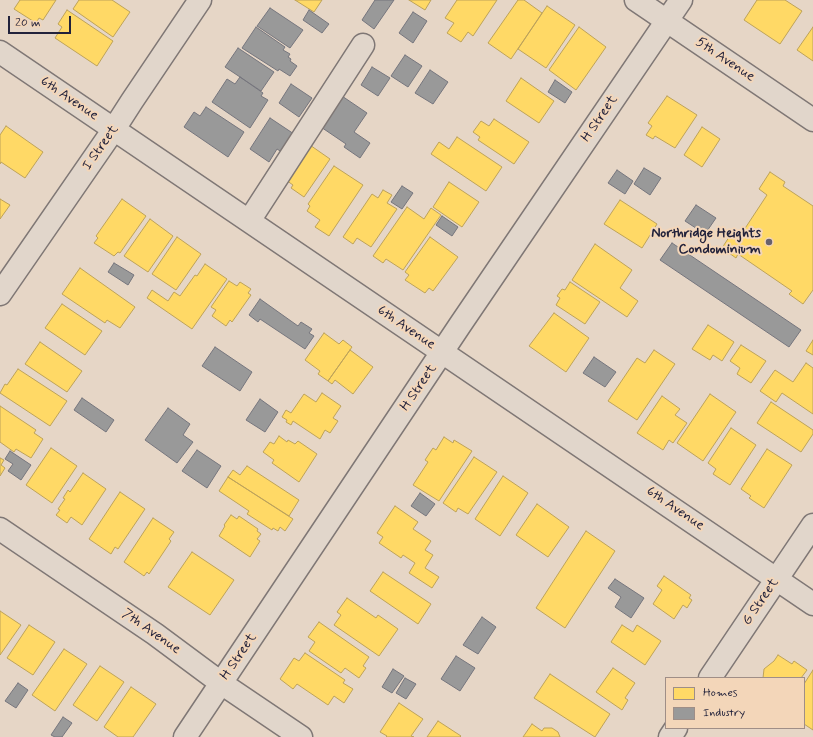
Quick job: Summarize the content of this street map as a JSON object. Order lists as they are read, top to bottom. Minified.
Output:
{"streets":{"street":["5th Avenue","6th Avenue","H Street","I Street","G Street","7th Avenue"]},"crossings":[["5th Avenue","H Street"],["6th Avenue","H Street"],["6th Avenue","I Street"],["6th Avenue","G Street"],["H Street","7th Avenue"]],"places":["Northridge Heights Condominium"],"legend":["Homes","Industry"],"scale_bar":"20 m"}
